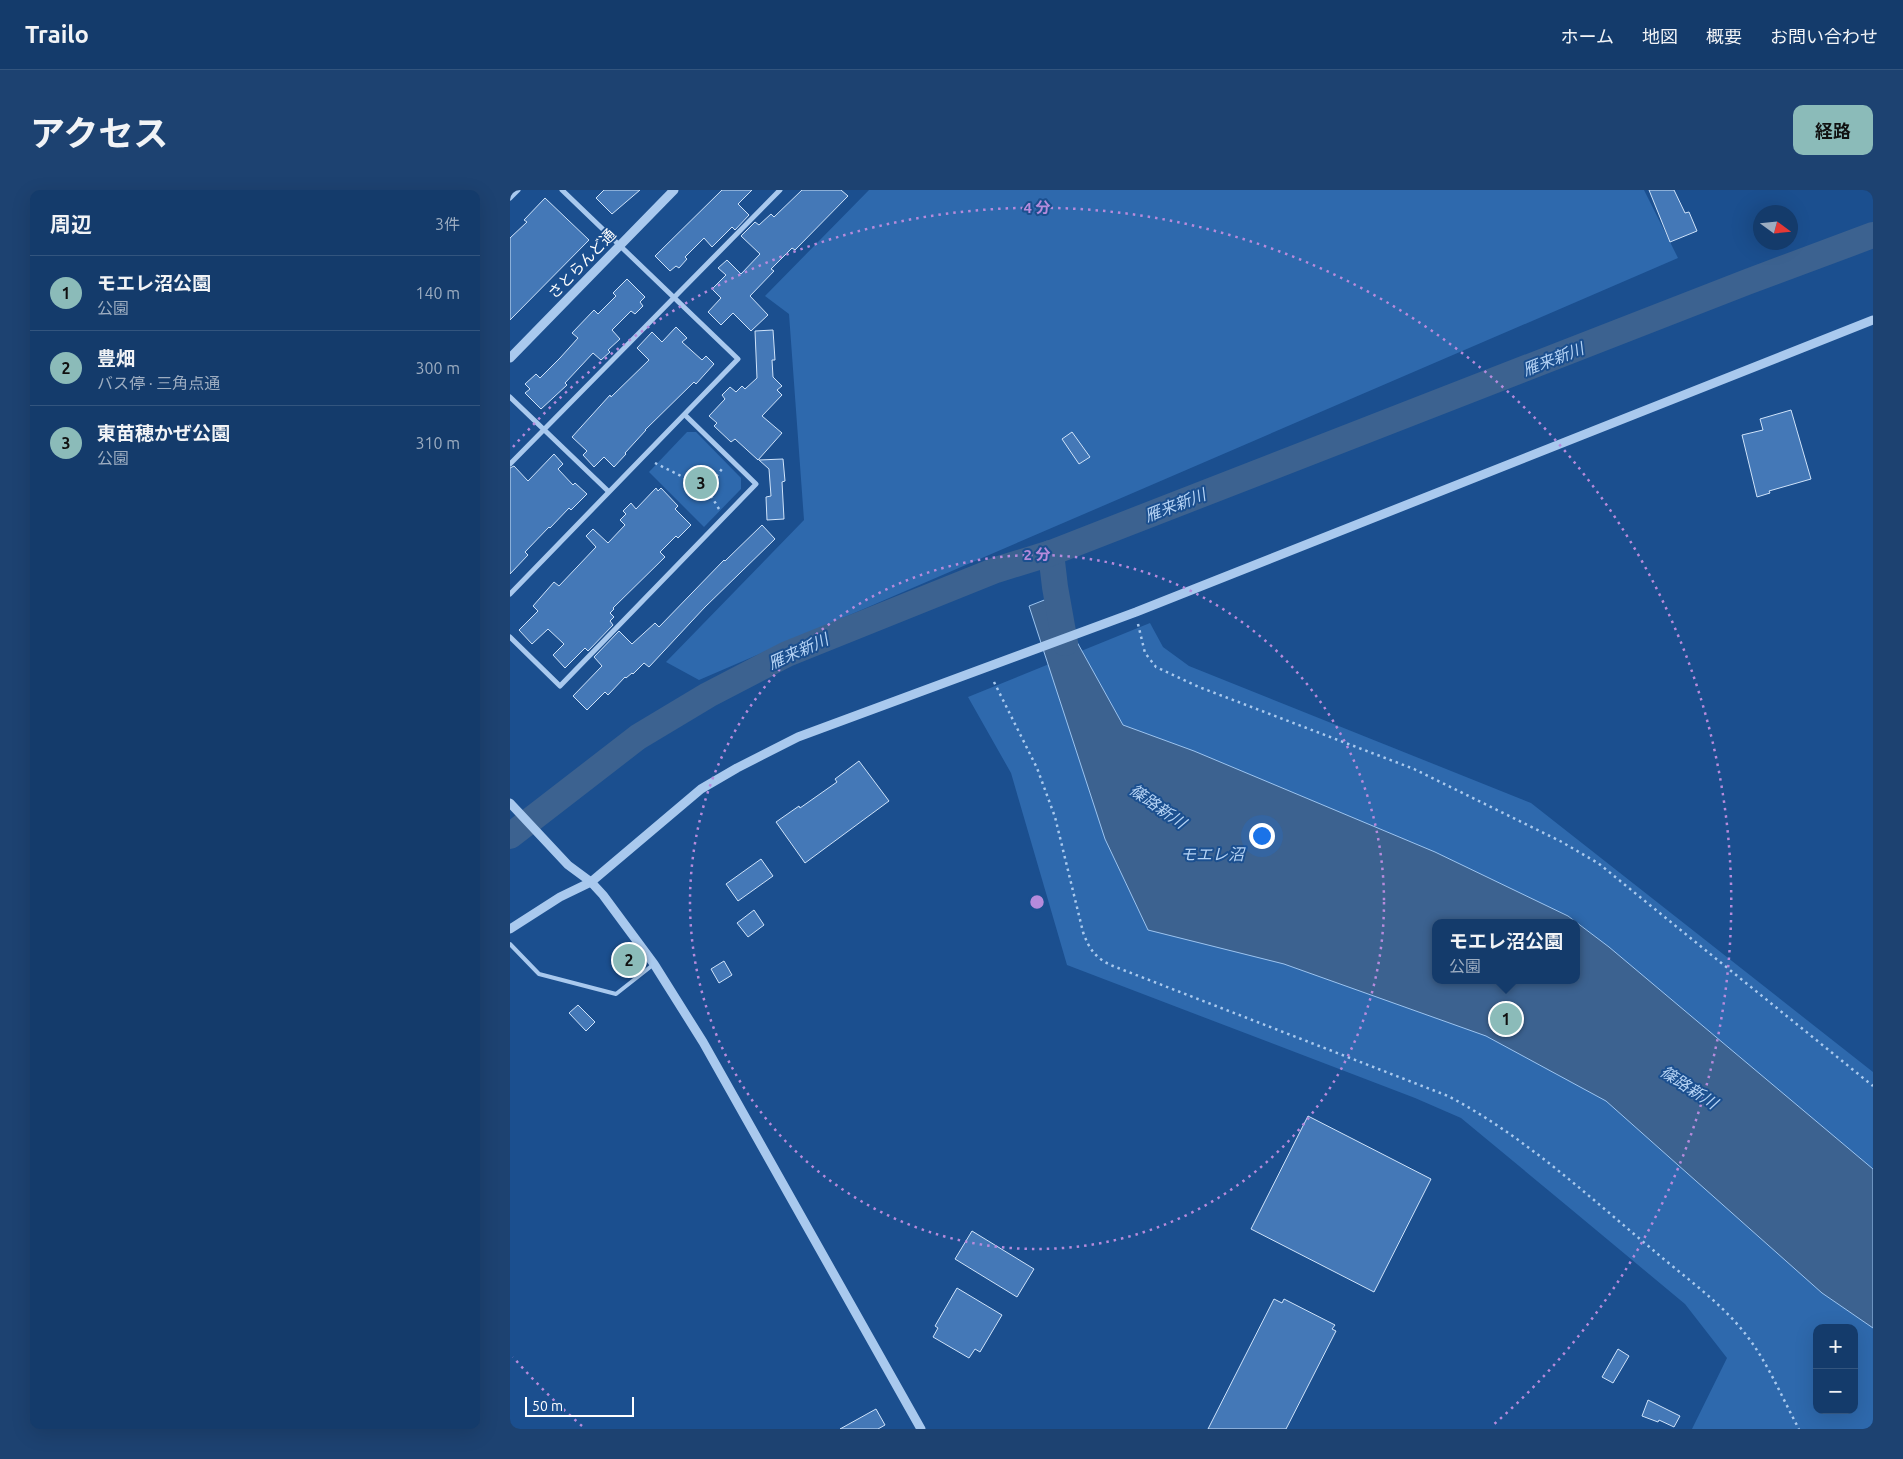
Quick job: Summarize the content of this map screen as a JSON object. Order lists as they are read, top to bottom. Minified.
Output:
{"streets":{"street":["さとらんど通"]},"water":["雁来新川","篠路新川","モエレ沼"],"scale_bar":"50 m","north":"right","page":{"header":"Trailo","nav":["ホーム","地図","概要","お問い合わせ"],"title":"アクセス","buttons":"経路","heading":["周辺","3件"],"list":[{"mark":"1","name":"モエレ沼公園","note":"公園","value":"140 m"},{"mark":"2","name":"豊畑","note":"バス停 · 三角点通","value":"300 m"},{"mark":"3","name":"東苗穂かぜ公園","note":"公園","value":"310 m"}],"pins":["3","2","1"],"popup":["モエレ沼公園","公園"],"map_buttons":["+","−"],"scale":"50 m"},"rings":["4 分","2 分"]}
